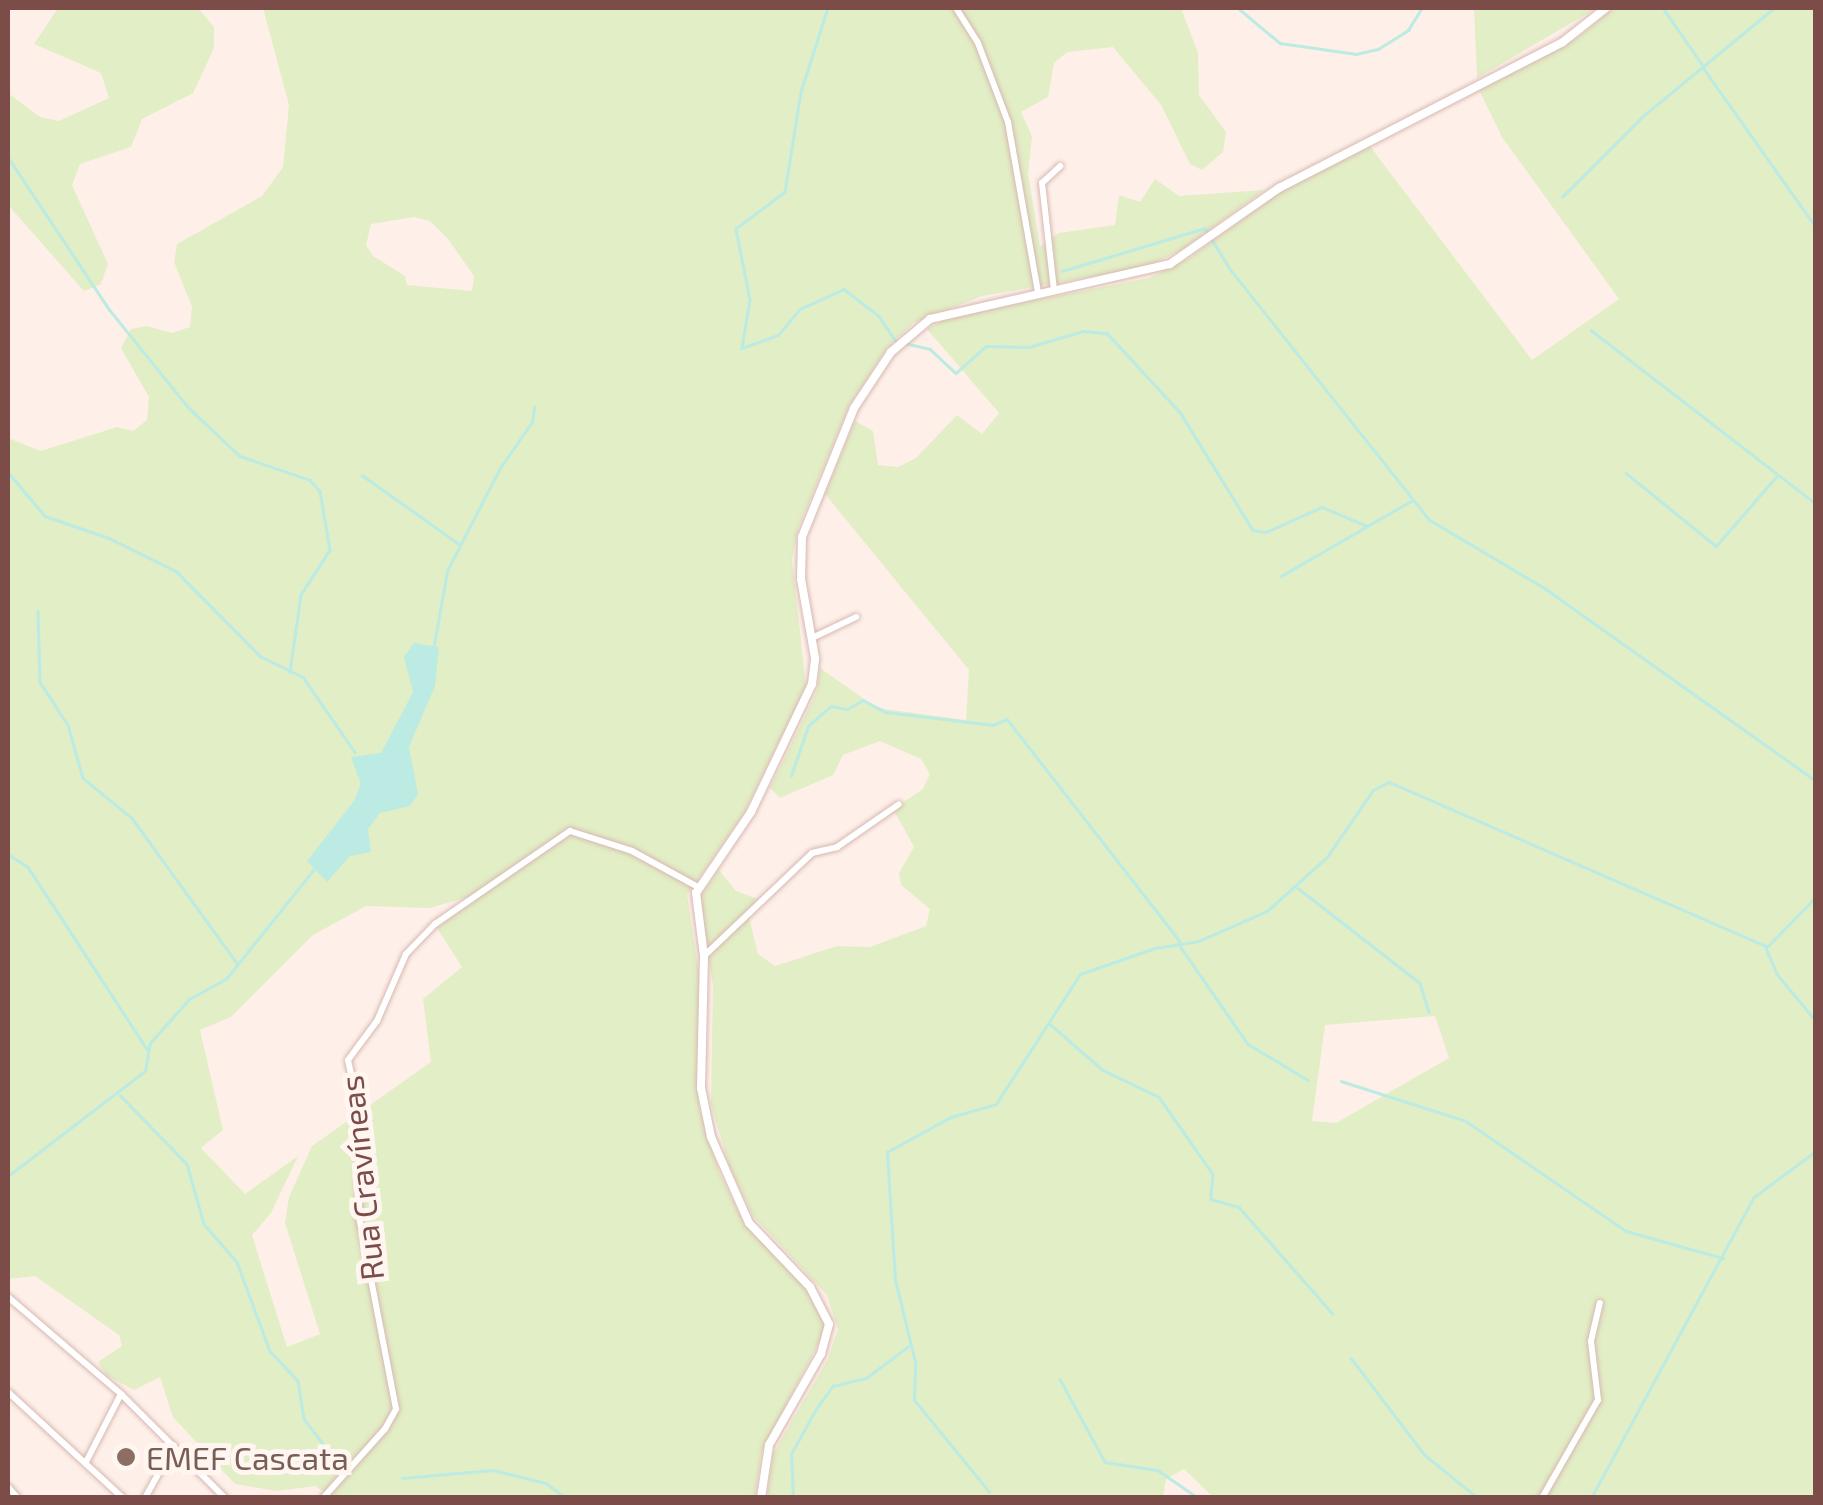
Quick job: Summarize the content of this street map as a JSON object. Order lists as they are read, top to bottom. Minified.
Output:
{"streets":{"street":["Rua Cravíneas"]},"places":["EMEF Cascata"]}
